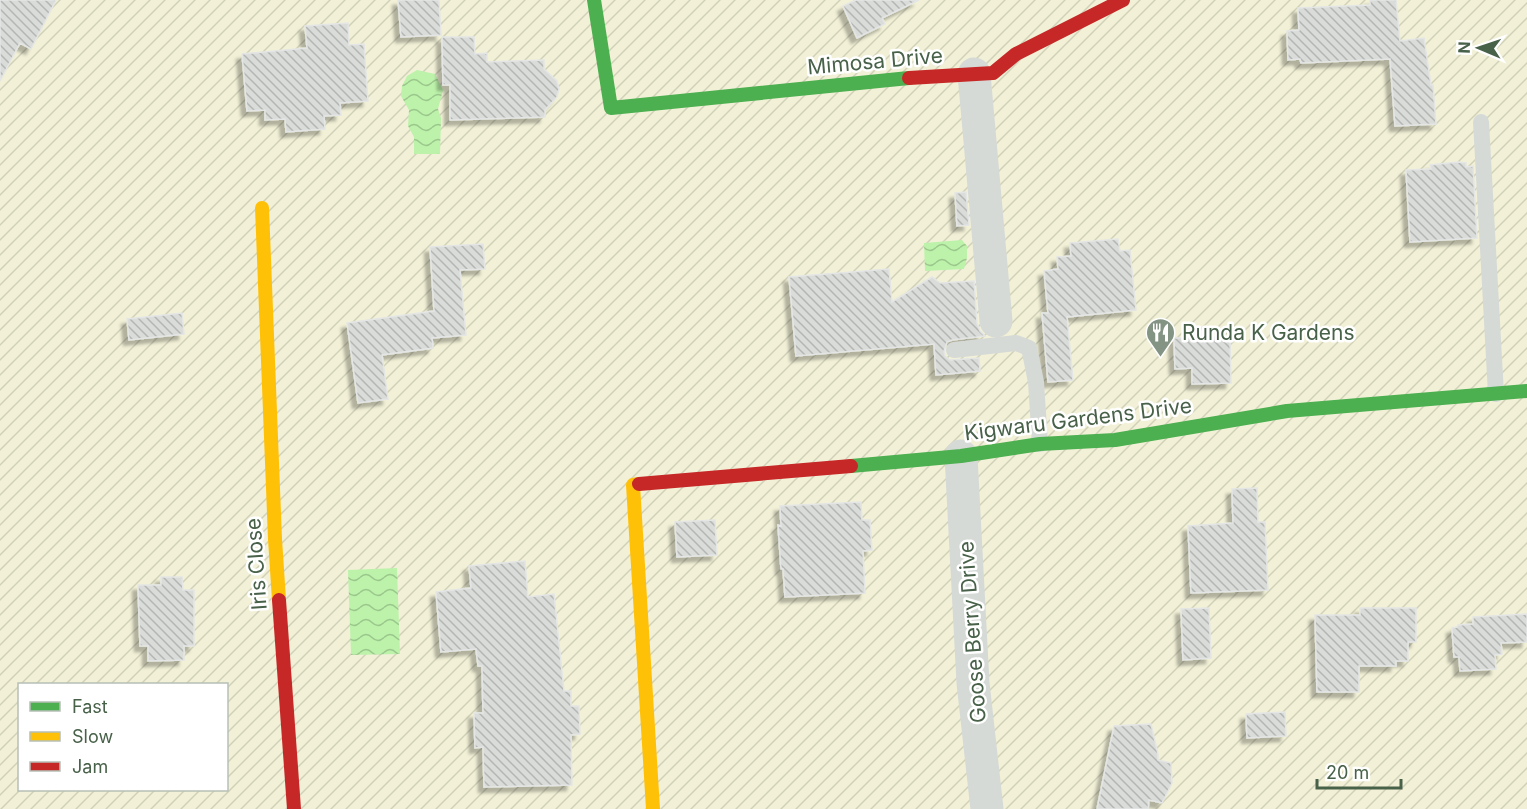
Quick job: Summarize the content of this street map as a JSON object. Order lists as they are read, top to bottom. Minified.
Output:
{"streets":{"street":["Mimosa Drive","Kigwaru Gardens Drive","Iris Close","Goose Berry Drive"]},"crossings":[["Kigwaru Gardens Drive","Goose Berry Drive"]],"places":{"restaurant":["Runda K Gardens"]},"legend":["Fast","Slow","Jam"],"scale_bar":"20 m","north":"left"}
